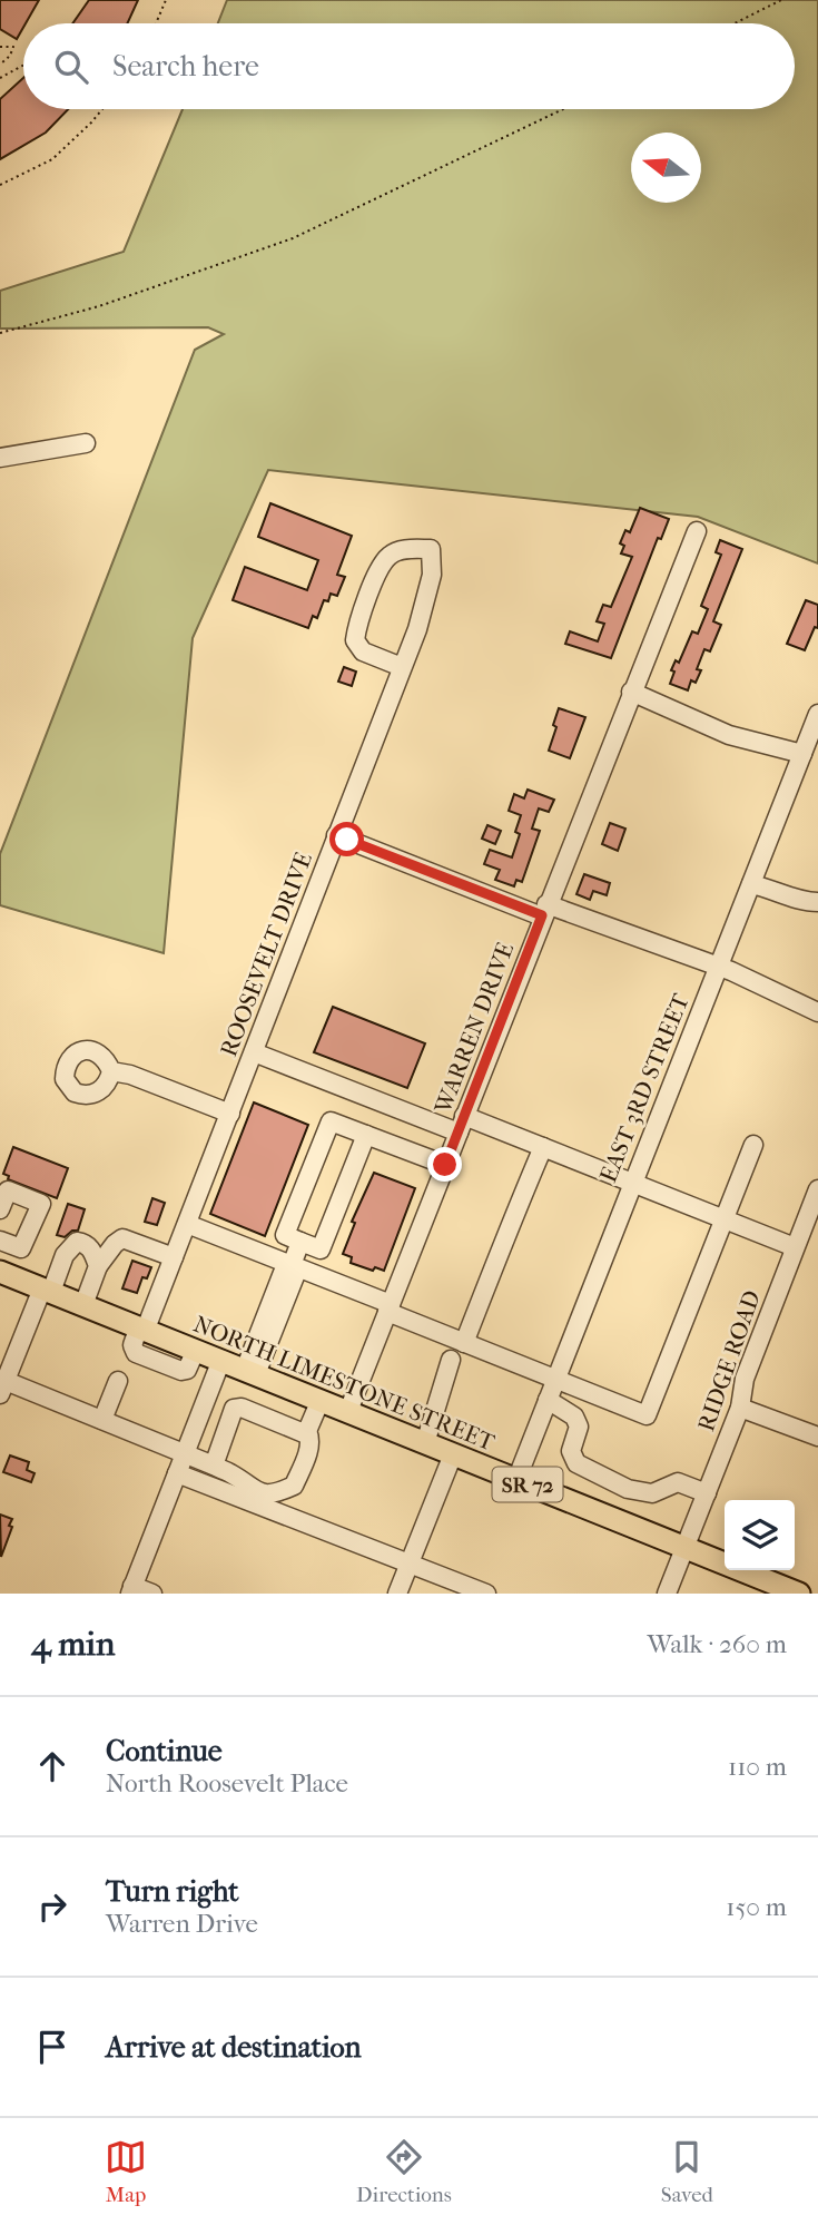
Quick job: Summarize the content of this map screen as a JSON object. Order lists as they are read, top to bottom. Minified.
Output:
{"streets":{"main road":["NORTH LIMESTONE STREET","SR 72"],"street":["ROOSEVELT DRIVE","WARREN DRIVE","EAST 3RD STREET","RIDGE ROAD"]},"crossings":[["ROOSEVELT DRIVE","NORTH LIMESTONE STREET"],["WARREN DRIVE","NORTH LIMESTONE STREET"],["EAST 3RD STREET","NORTH LIMESTONE STREET"],["RIDGE ROAD","NORTH LIMESTONE STREET"]],"north":"left","page":{"search":"Search here","heading":["4 min","Walk · 260 m"],"list":[["Continue","North Roosevelt Place","110 m"],["Turn right","Warren Drive","150 m"],"Arrive at destination"],"nav":["Map","Directions","Saved"]}}
